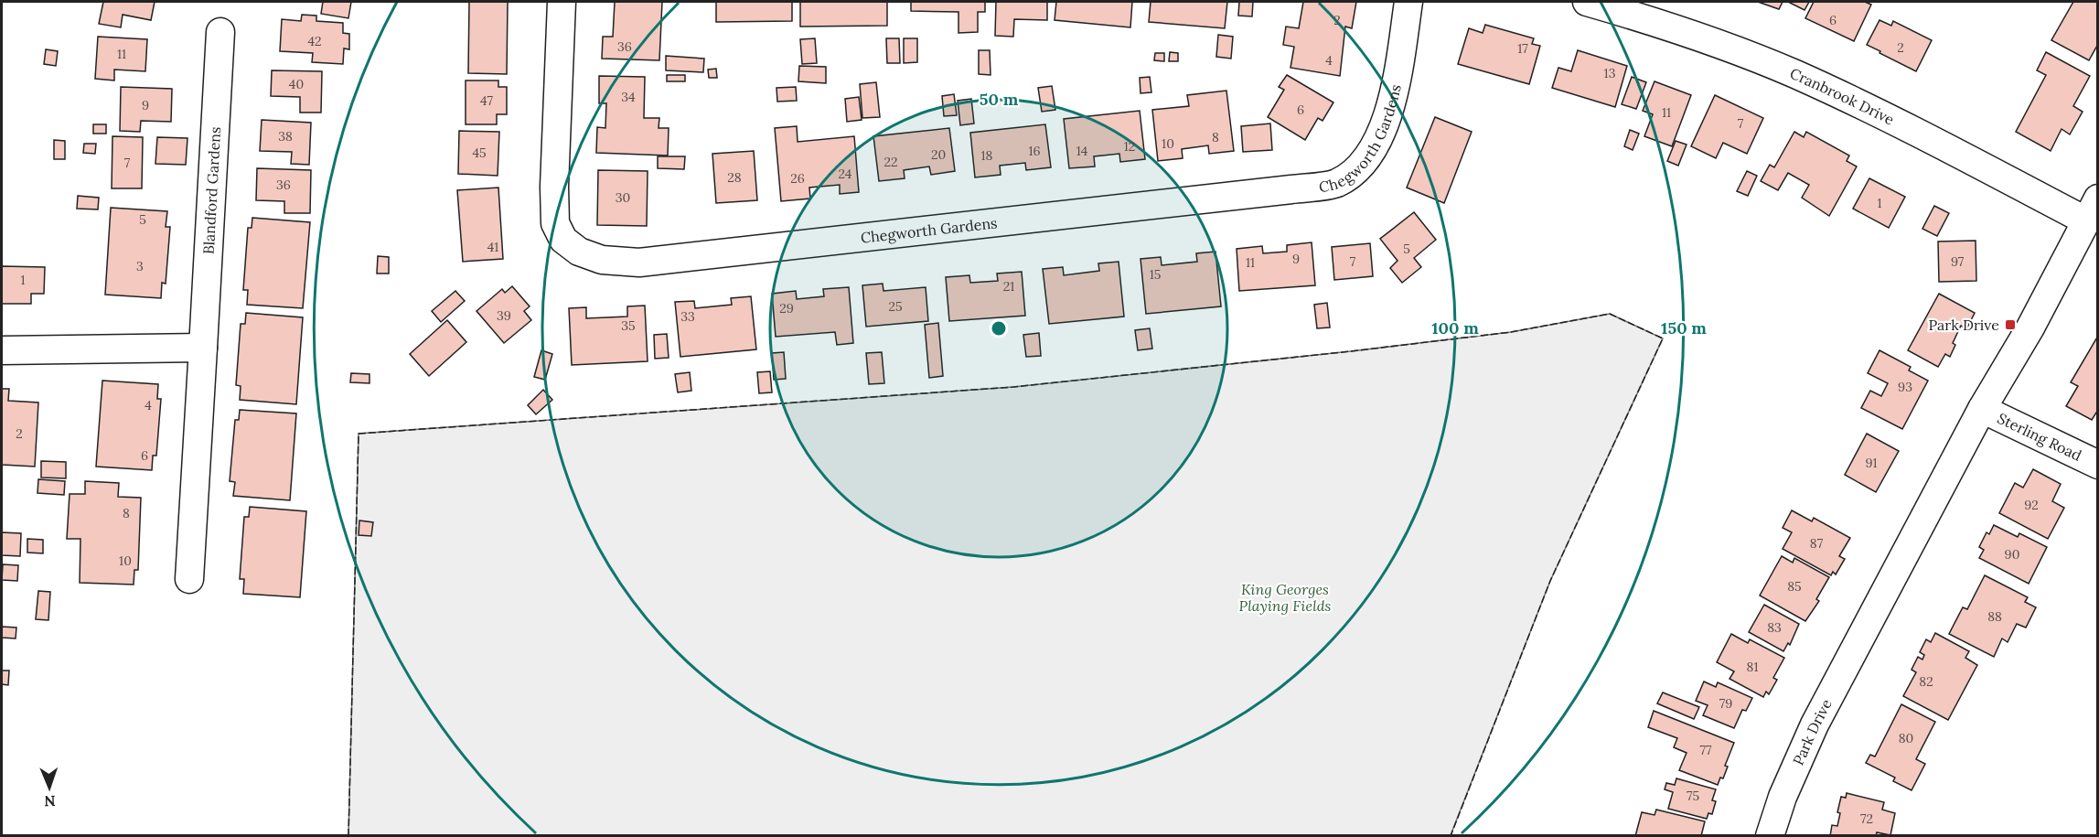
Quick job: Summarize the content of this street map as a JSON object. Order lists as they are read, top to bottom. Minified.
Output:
{"streets":{"street":["Cranbrook Drive","Chegworth Gardens","Blandford Gardens","Sterling Road","Park Drive"]},"crossings":[["Cranbrook Drive","Park Drive"],["Sterling Road","Park Drive"]],"parks":["King Georges Playing Fields"],"places":{"transit":["Park Drive"]},"house_numbers":["2","6","42","36","2","17","11","4","13","40","34","47","9","6","11","7","38","8","10","12","16","14","45","20","18","22","7","24","28","26","36","30","1","5","41","5","9","7","97","11","3","15","1","21","25","29","39","33","35","93","4","2","6","91","92","8","87","90","10","85","88","83","81","82","79","80","77","75","72"],"north":"bottom","rings":["50 m","100 m","150 m"]}
